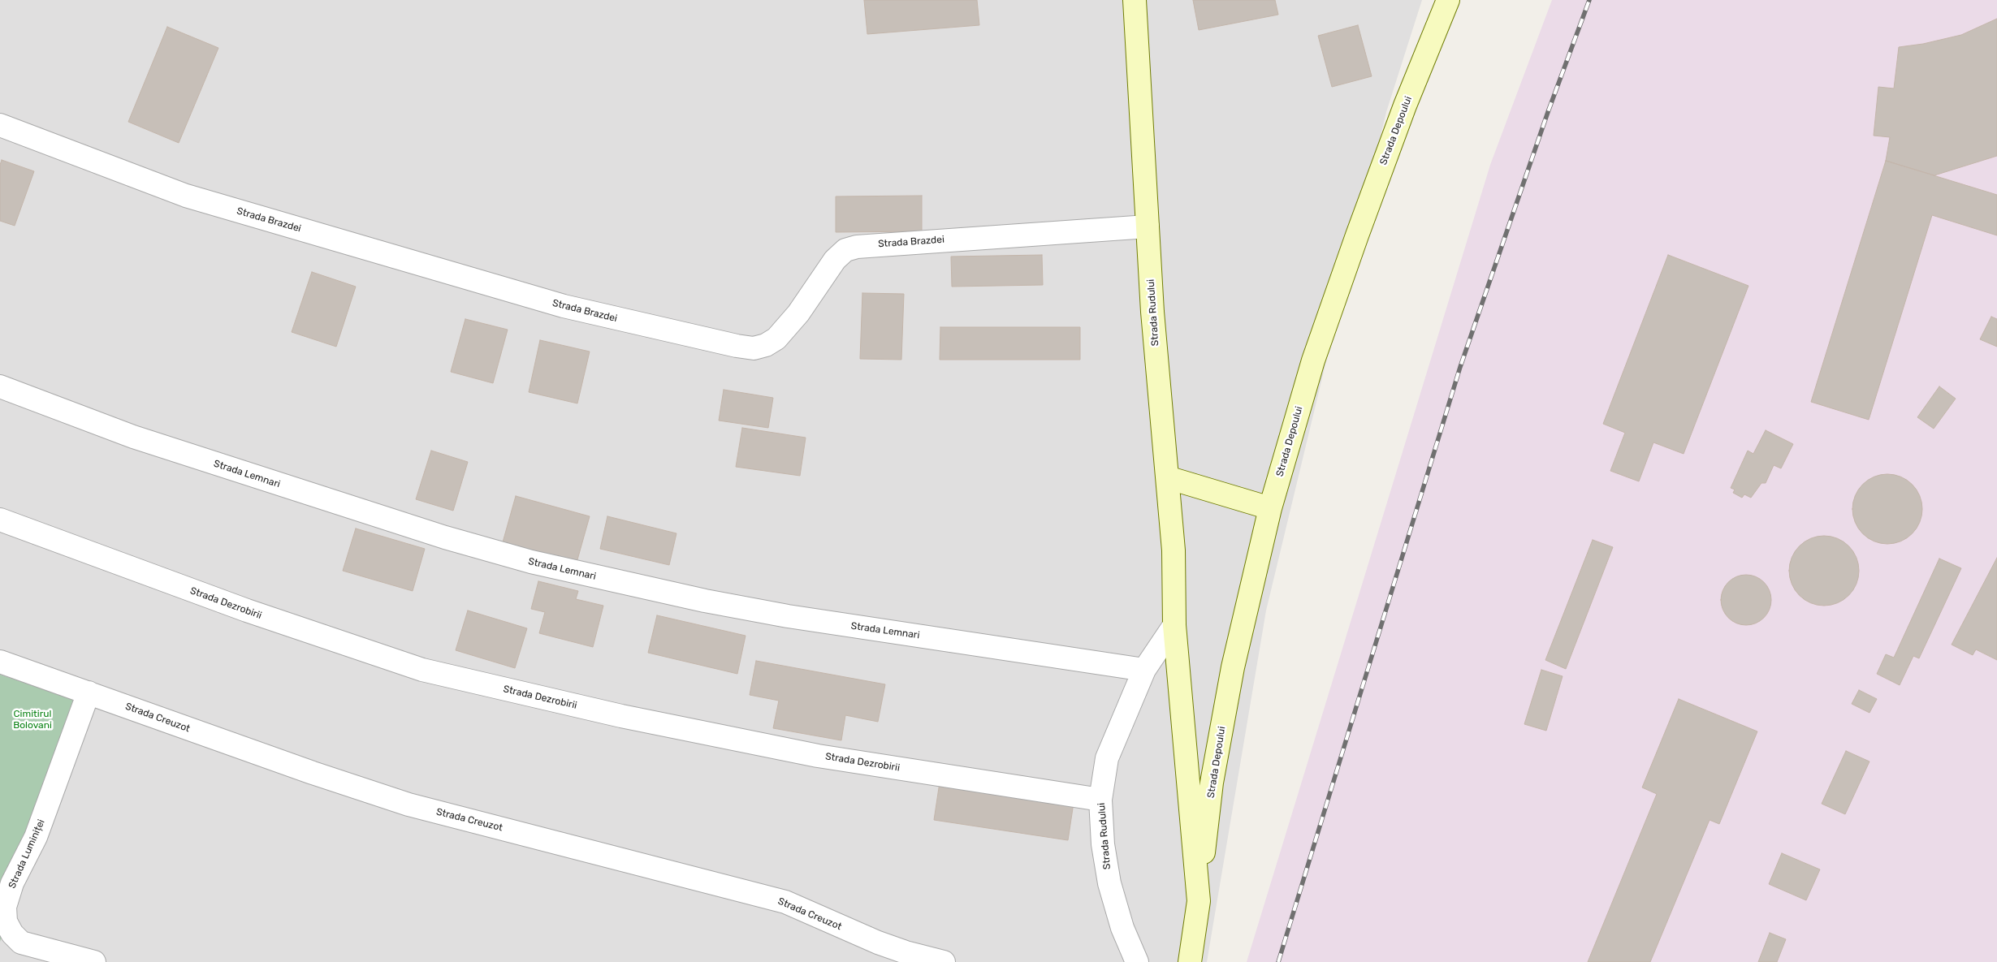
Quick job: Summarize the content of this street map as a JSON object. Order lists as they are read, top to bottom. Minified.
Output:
{"streets":{"main road":["Strada Depoului","Strada Rudului"],"street":["Strada Brazdei","Strada Lemnari","Strada Dezrobirii","Strada Creuzot","Strada Luminiței"]},"crossings":[["Strada Depoului","Strada Rudului"],["Strada Brazdei","Strada Rudului"],["Strada Rudului","Strada Lemnari"],["Strada Rudului","Strada Dezrobirii"],["Strada Creuzot","Strada Luminiței"]],"parks":["Cimitirul Bolovani"]}
